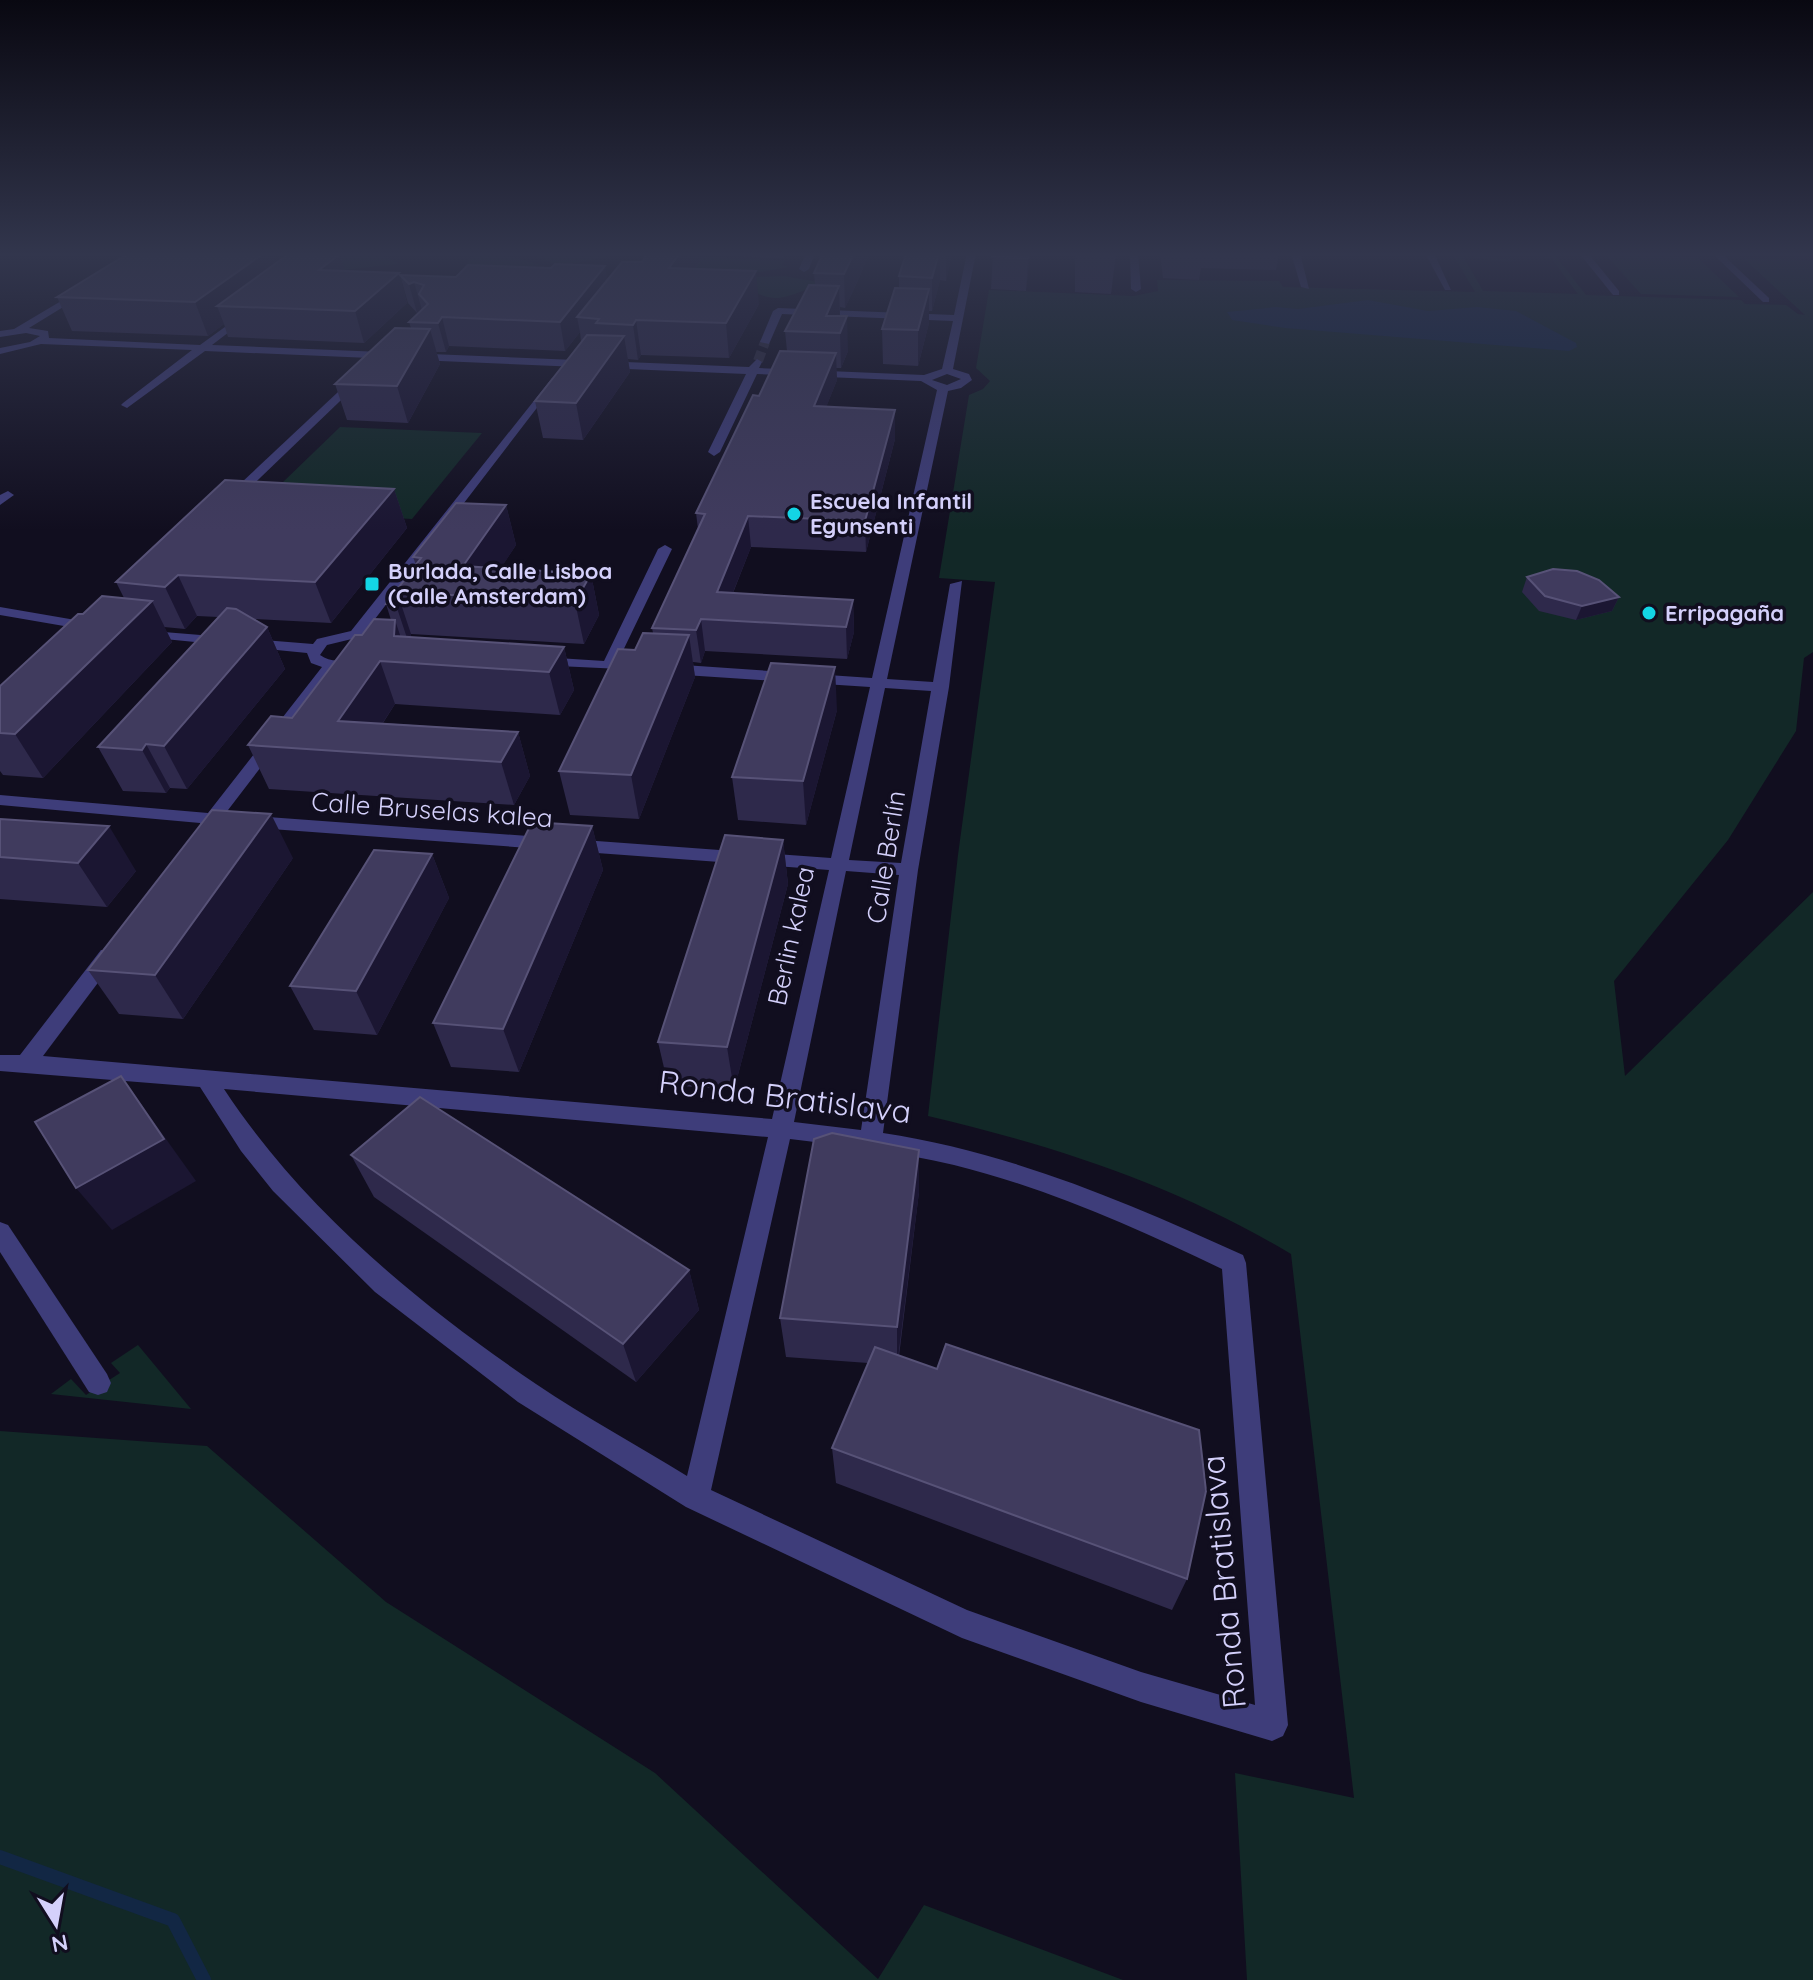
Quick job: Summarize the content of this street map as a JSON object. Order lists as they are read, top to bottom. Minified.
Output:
{"streets":{"street":["Calle Bruselas kalea","Calle Berlín","Berlin kalea","Ronda Bratislava"]},"crossings":[["Calle Bruselas kalea","Calle Berlín"],["Calle Bruselas kalea","Berlin kalea"],["Calle Berlín","Ronda Bratislava"],["Berlin kalea","Ronda Bratislava"]],"places":{"other":["Escuela Infantil Egunsenti","Erripagaña"],"transit":["Burlada, Calle Lisboa (Calle Amsterdam)"]},"north":"bottom"}
